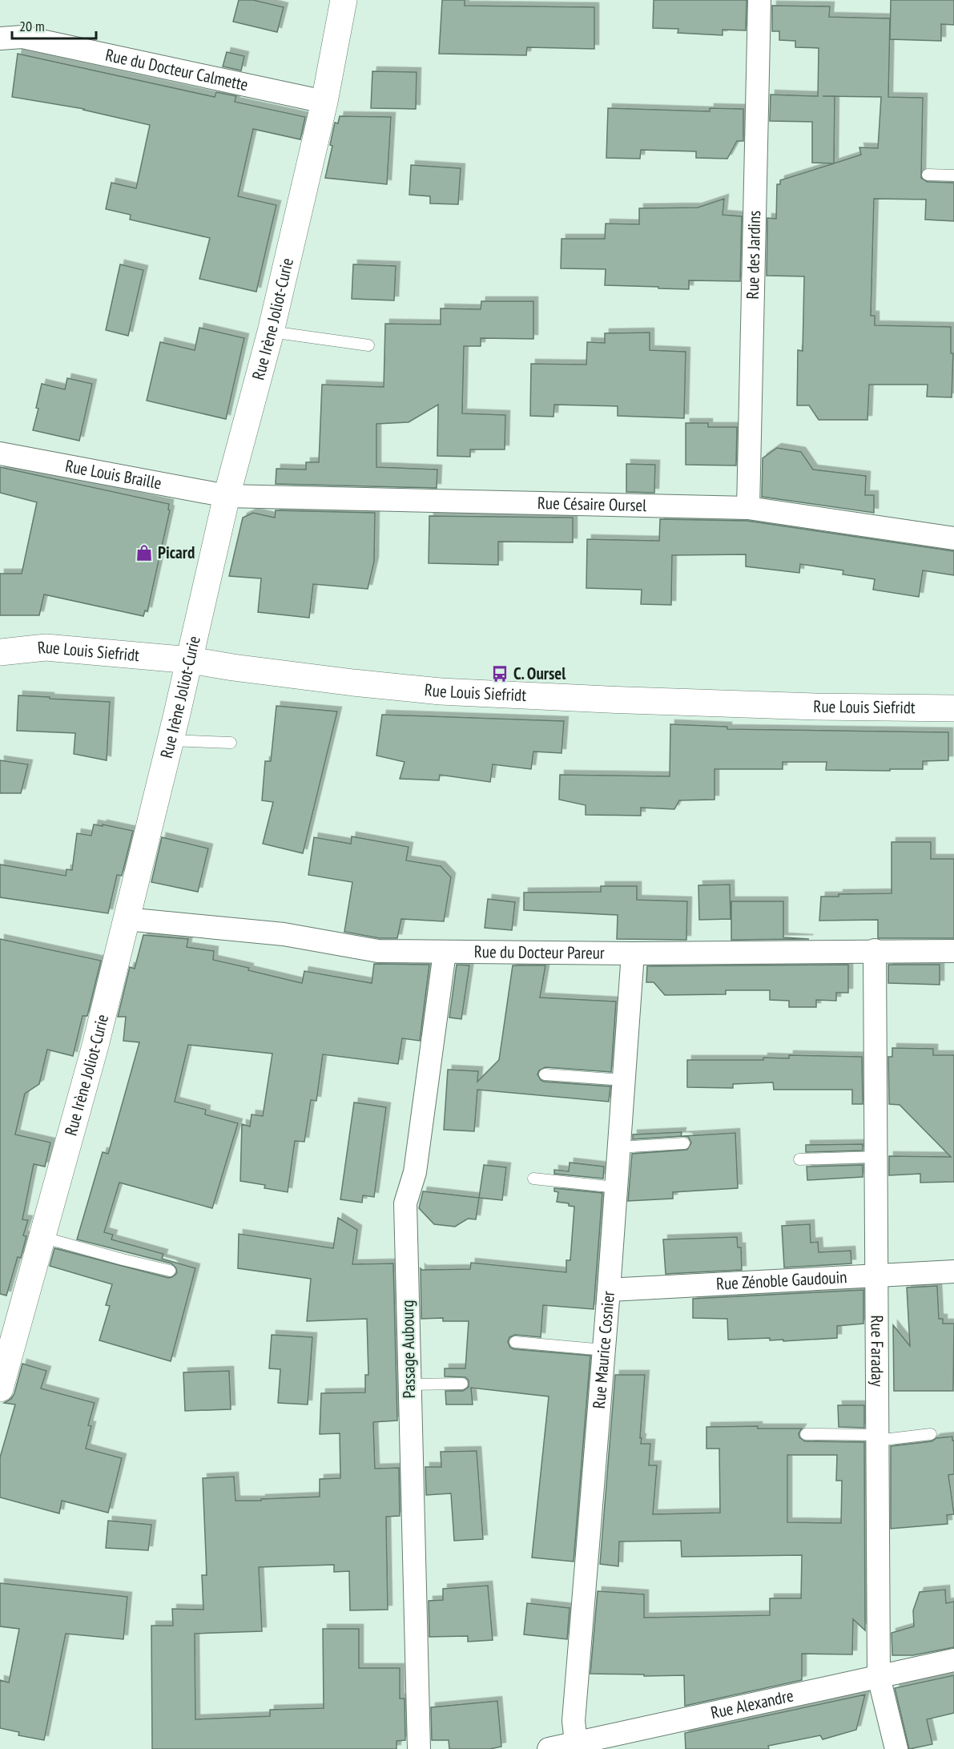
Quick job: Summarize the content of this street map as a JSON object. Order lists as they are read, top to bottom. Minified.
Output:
{"streets":{"street":["Rue du Docteur Calmette","Rue des Jardins","Rue Irène Joliot-Curie","Rue Louis Braille","Rue Césaire Oursel","Rue Louis Siefridt","Rue du Docteur Pareur","Rue Zénoble Gaudouin","Passage Aubourg","Rue Maurice Cosnier","Rue Faraday","Rue Alexandre"]},"crossings":[["Rue du Docteur Calmette","Rue Irène Joliot-Curie"],["Rue des Jardins","Rue Césaire Oursel"],["Rue Irène Joliot-Curie","Rue Louis Braille"],["Rue Irène Joliot-Curie","Rue Césaire Oursel"],["Rue Irène Joliot-Curie","Rue Louis Siefridt"],["Rue Irène Joliot-Curie","Rue du Docteur Pareur"],["Rue Louis Braille","Rue Césaire Oursel"],["Rue du Docteur Pareur","Passage Aubourg"],["Rue du Docteur Pareur","Rue Maurice Cosnier"],["Rue du Docteur Pareur","Rue Faraday"],["Rue Zénoble Gaudouin","Rue Maurice Cosnier"],["Rue Zénoble Gaudouin","Rue Faraday"],["Rue Maurice Cosnier","Rue Alexandre"],["Rue Faraday","Rue Alexandre"]],"places":{"shop":["Picard"],"bus stop":["C. Oursel"]},"scale_bar":"20 m"}
